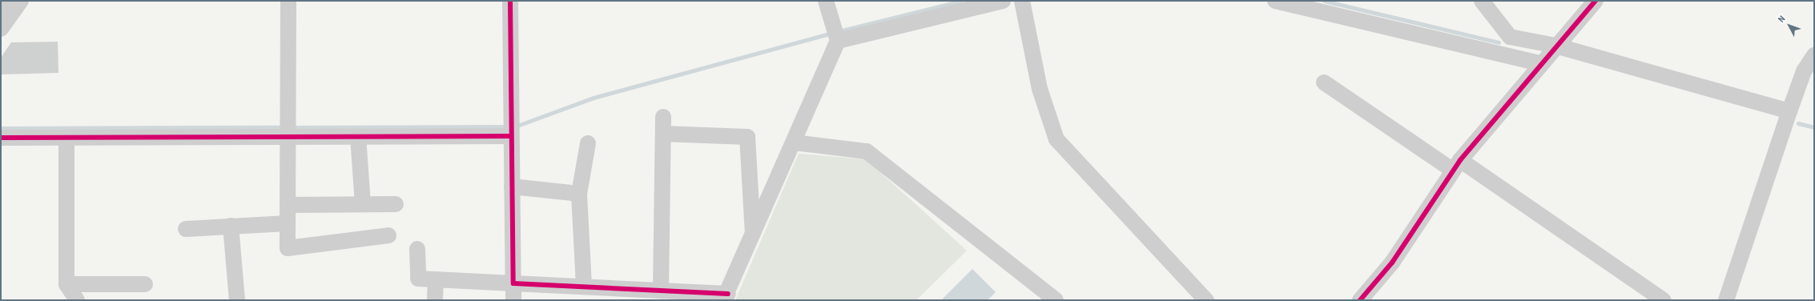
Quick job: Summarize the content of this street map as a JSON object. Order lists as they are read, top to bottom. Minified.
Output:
{"north":"top left"}
